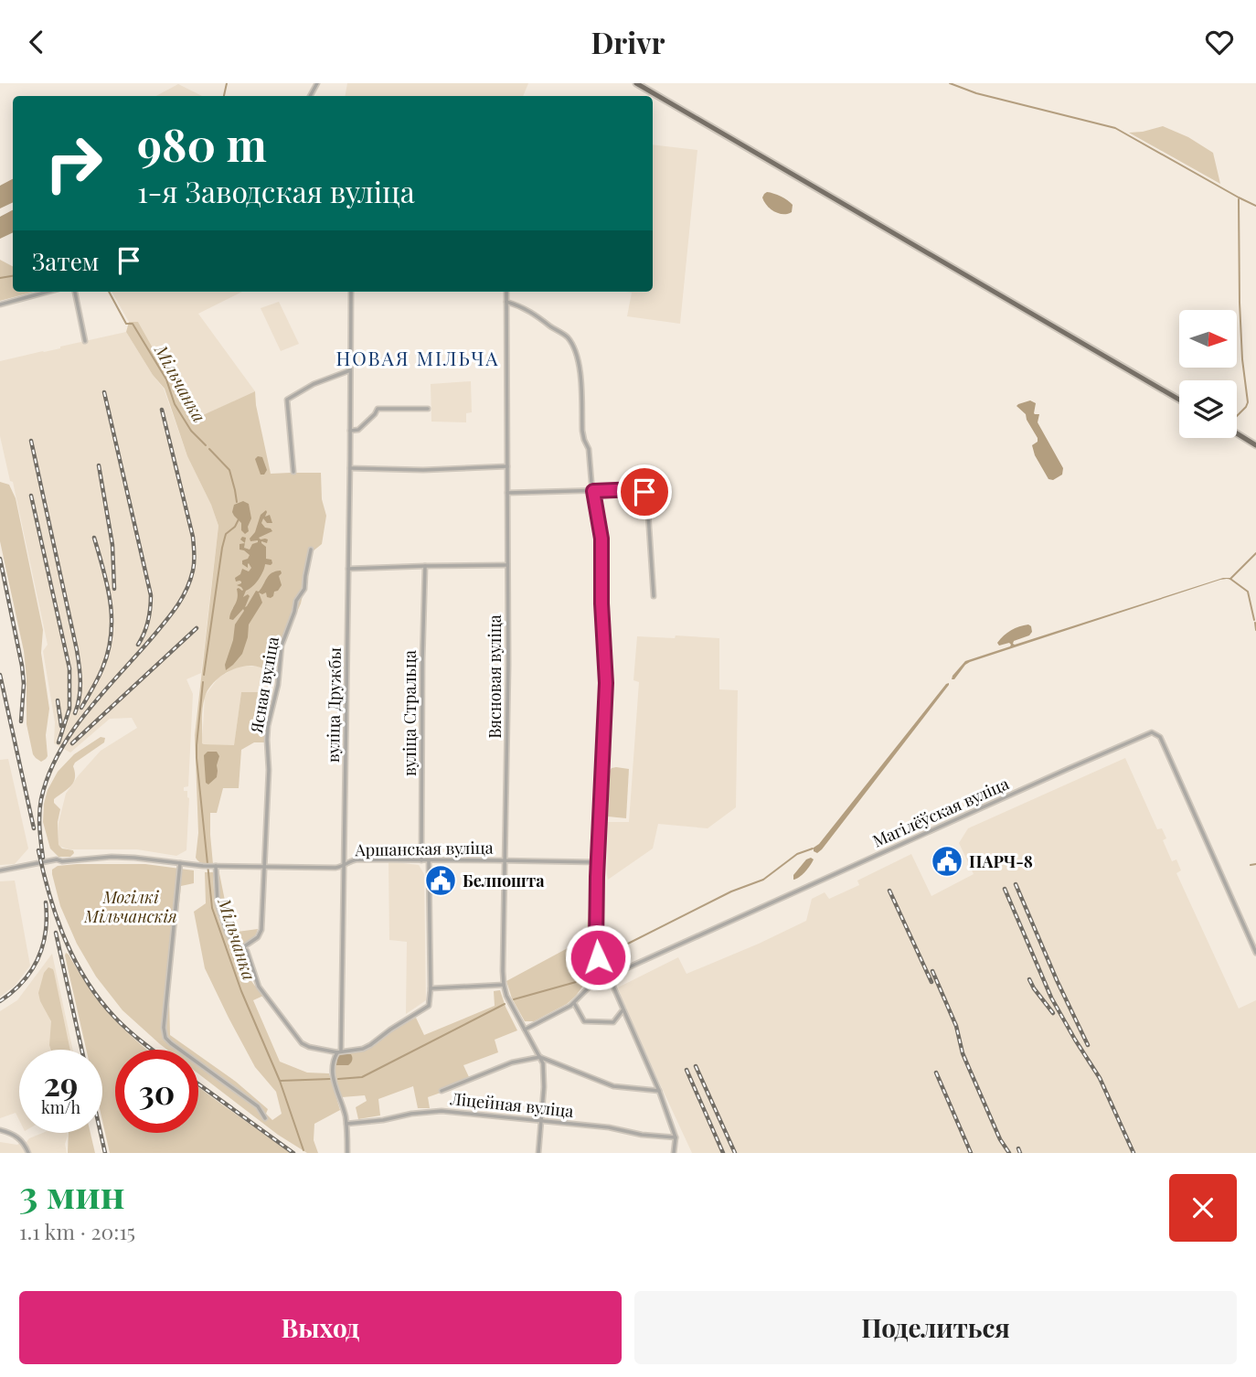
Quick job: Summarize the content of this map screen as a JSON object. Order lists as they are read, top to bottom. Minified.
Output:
{"streets":{"street":["Вясновая вуліца","Ясная вуліца","вуліца Дружбы","вуліца Стральца","Магілёўская вуліца","Аршанская вуліца","Ліцейная вуліца"]},"crossings":[["Вясновая вуліца","Магілёўская вуліца"],["Вясновая вуліца","Аршанская вуліца"],["Ясная вуліца","Аршанская вуліца"],["вуліца Дружбы","Аршанская вуліца"],["вуліца Дружбы","Ліцейная вуліца"],["вуліца Стральца","Аршанская вуліца"]],"districts":["НОВАЯ МІЛЬЧА"],"water":["Мільчанка"],"parks":["Могілкі Мільчанскія"],"places":{"public building":["ПАРЧ-8","Белпошта"]},"north":"right","page":{"header":"Drivr","turn":["980 m","1-я Заводская вуліца"],"then":"Затем","speed":"29 km/h","limit":"30","heading":["3 мин","1.1 km · 20:15"],"buttons":["Выход","Поделиться"]}}
